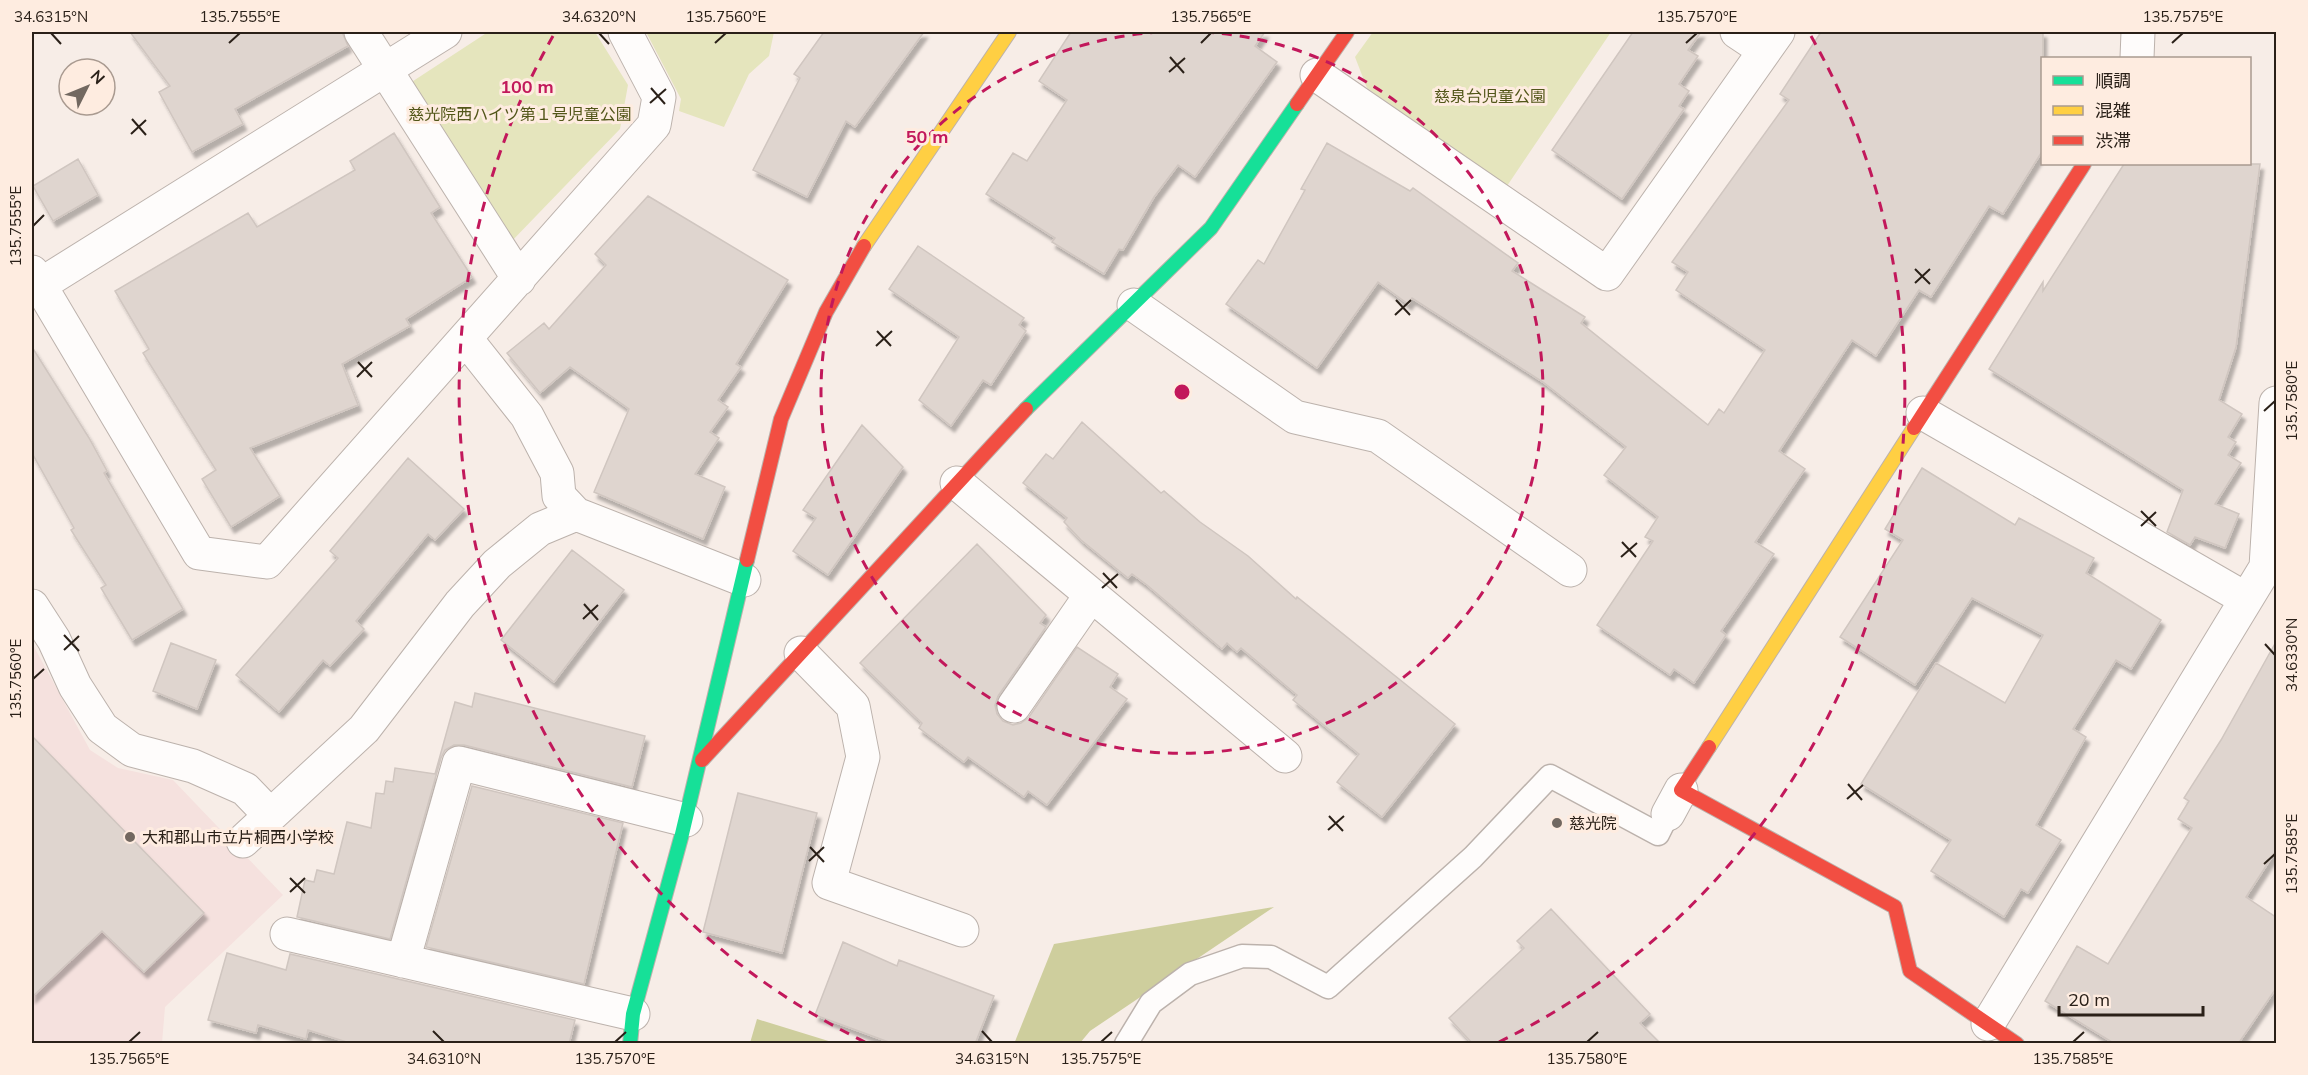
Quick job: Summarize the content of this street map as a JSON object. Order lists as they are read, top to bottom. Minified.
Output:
{"parks":["慈泉台児童公園","慈光院西ハイツ第１号児童公園"],"places":["慈光院","大和郡山市立片桐西小学校"],"legend":["順調","混雑","渋滞"],"scale_bar":"20 m","north":"top right","coordinates":["34.6315°N","135.7555°E","34.6320°N","135.7560°E","135.7565°E","135.7570°E","135.7575°E","135.7580°E","34.6330°N","135.7585°E","34.6310°N"],"rings":["100 m","50 m"]}
